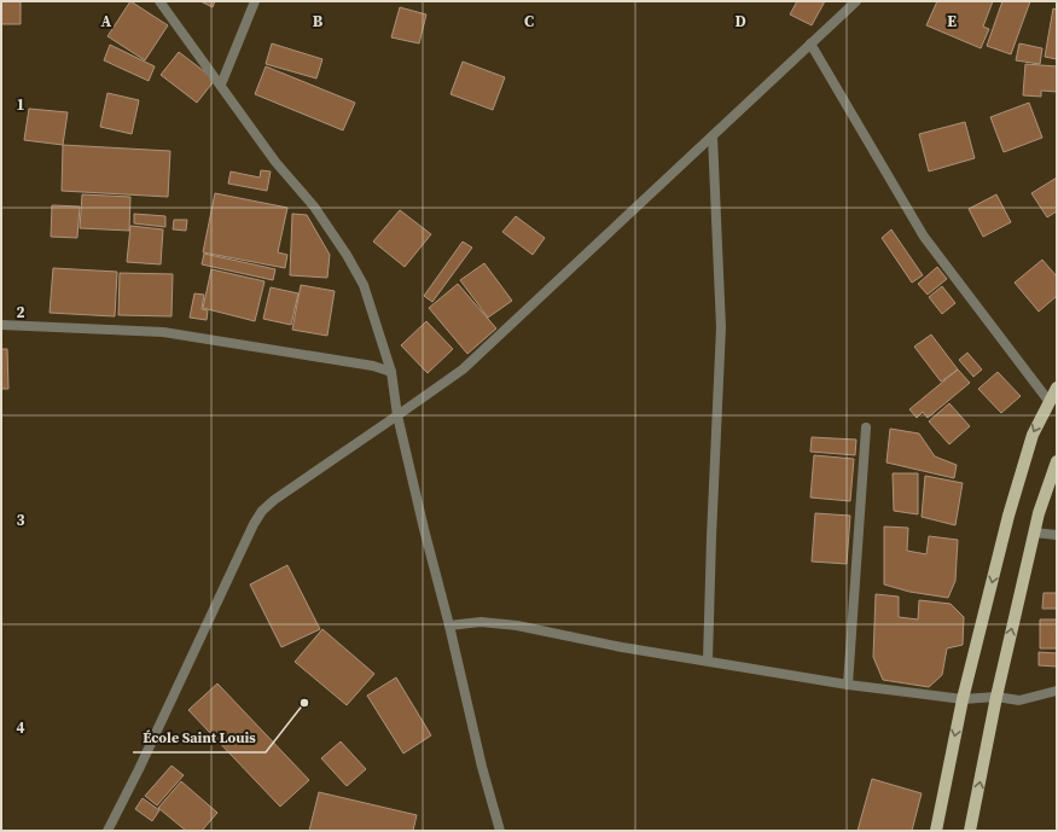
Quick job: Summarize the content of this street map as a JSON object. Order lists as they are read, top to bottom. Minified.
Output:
{"places":["École Saint Louis"],"grid":{"columns":["A","B","C","D","E"],"rows":["1","2","3","4"]}}
